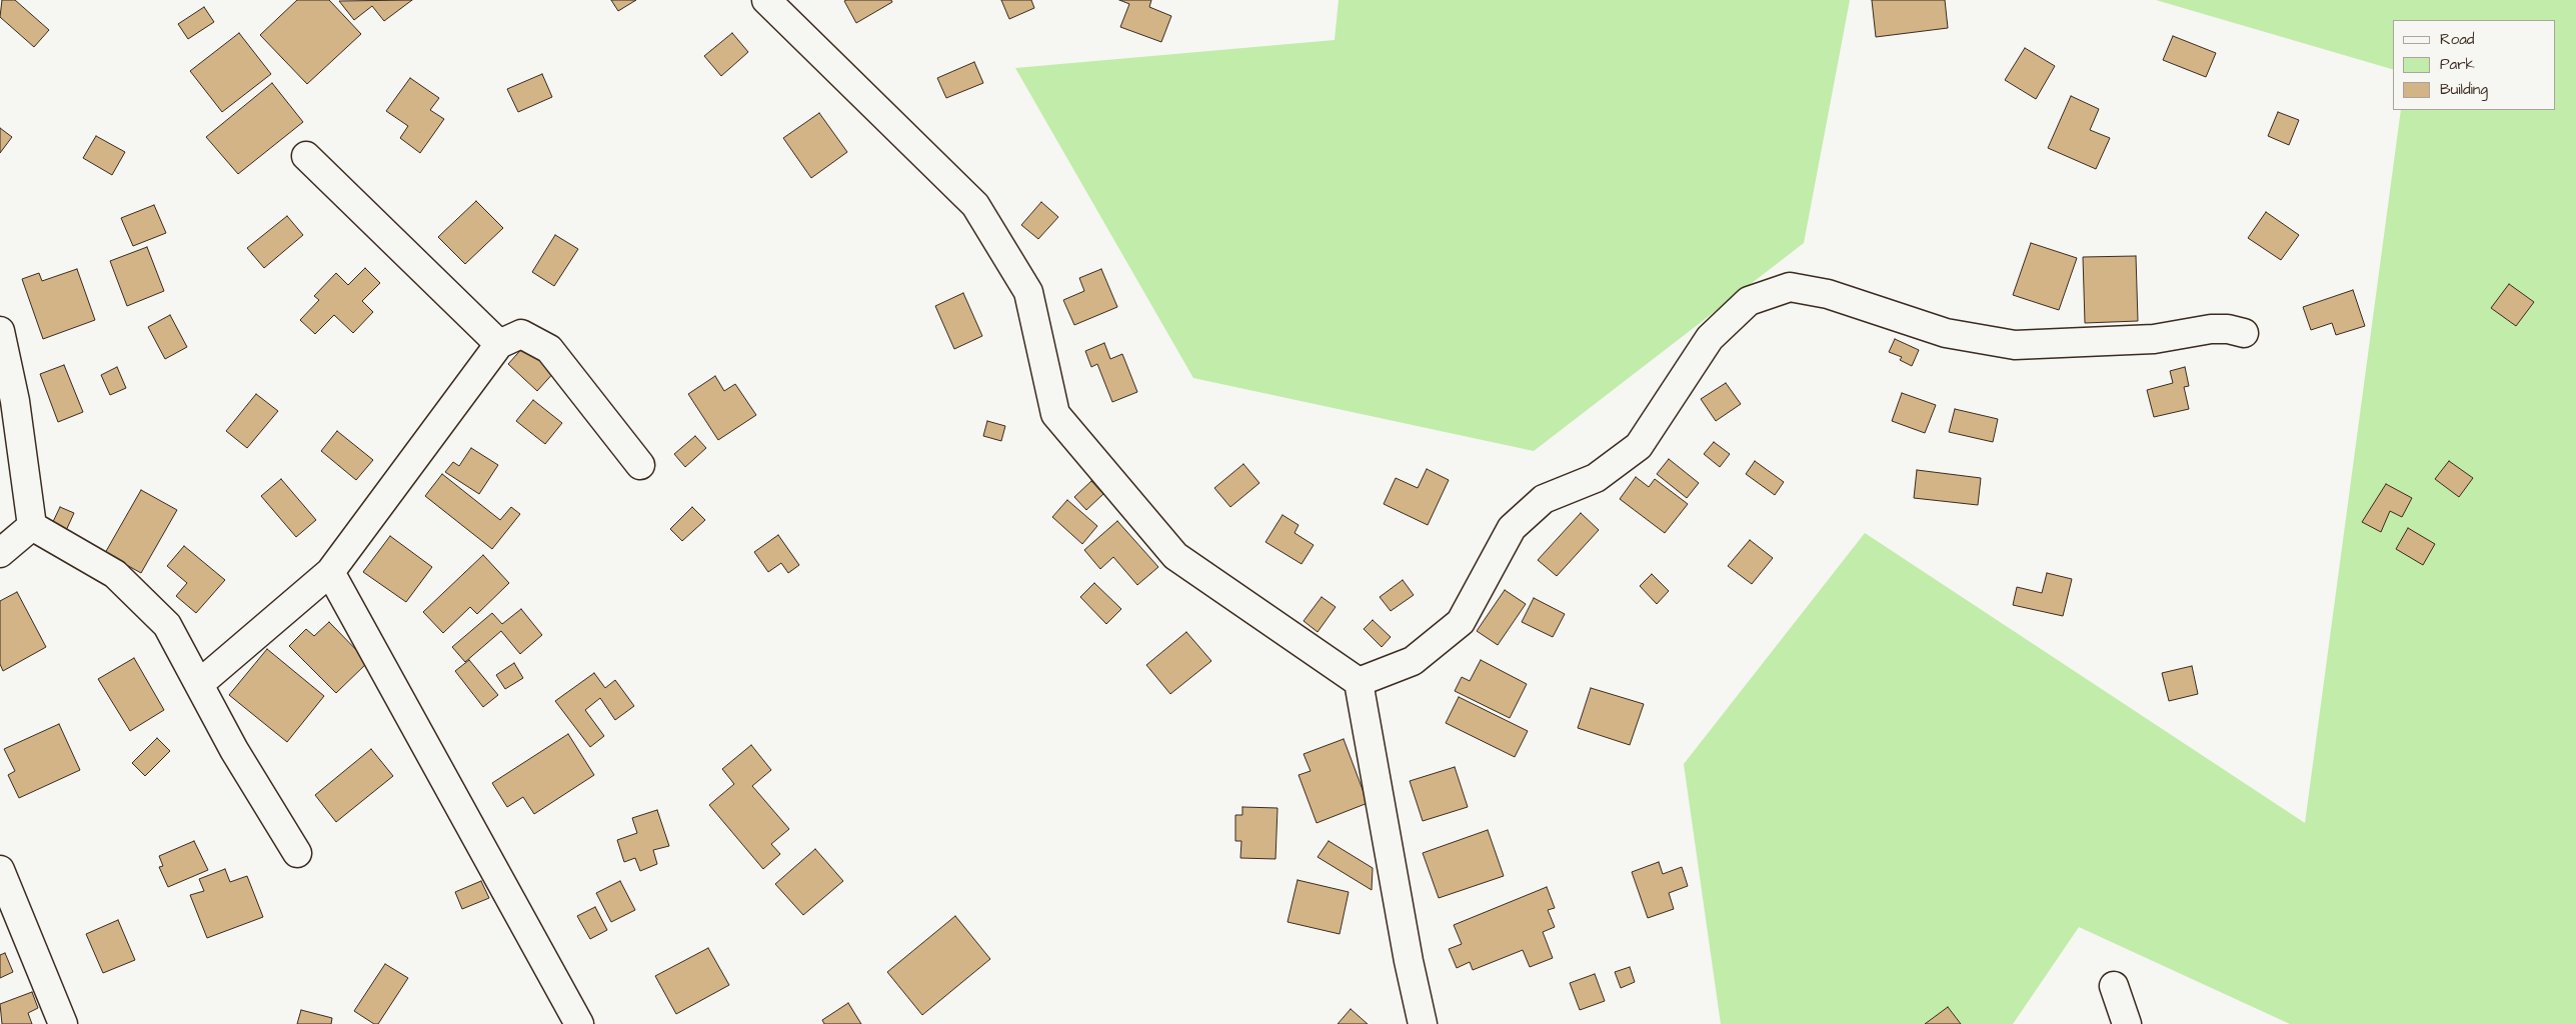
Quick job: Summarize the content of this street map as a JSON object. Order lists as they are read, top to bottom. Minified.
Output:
{"legend":["Road","Park","Building"]}
